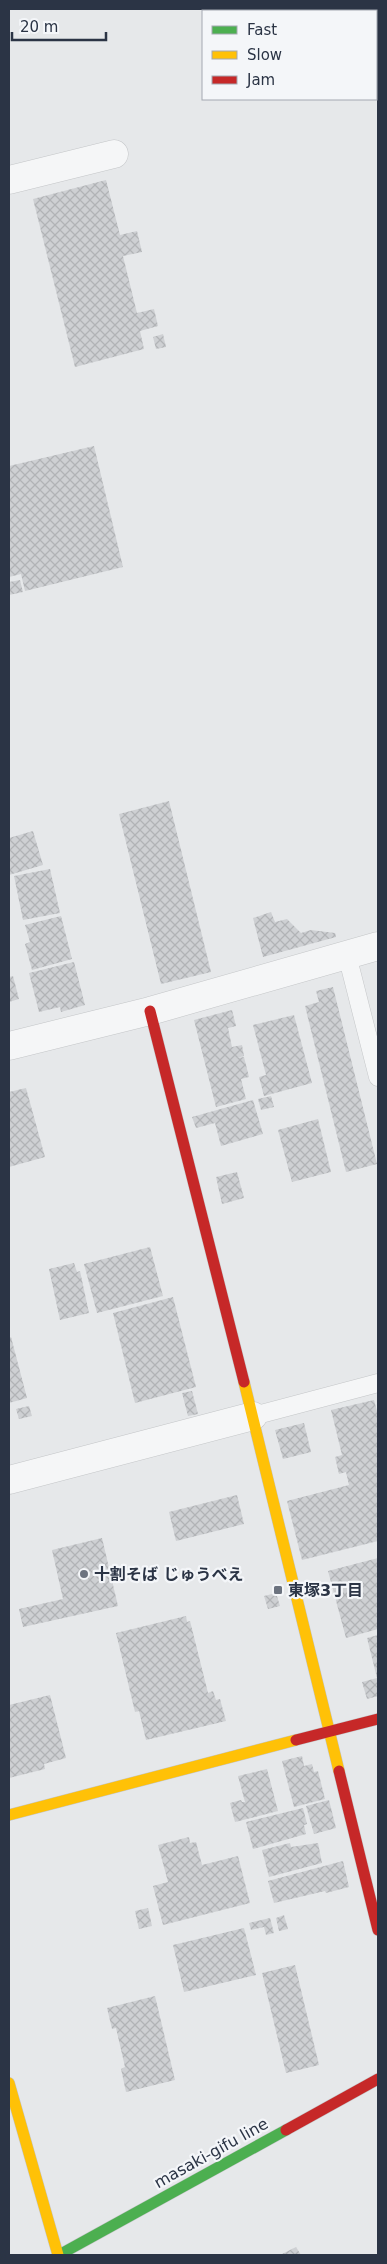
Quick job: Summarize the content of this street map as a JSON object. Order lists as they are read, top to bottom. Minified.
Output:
{"streets":{"street":["masaki-gifu line"]},"places":{"other":["十割そば じゅうべえ"],"transit":["東塚3丁目"]},"legend":["Fast","Slow","Jam"],"scale_bar":"20 m"}
